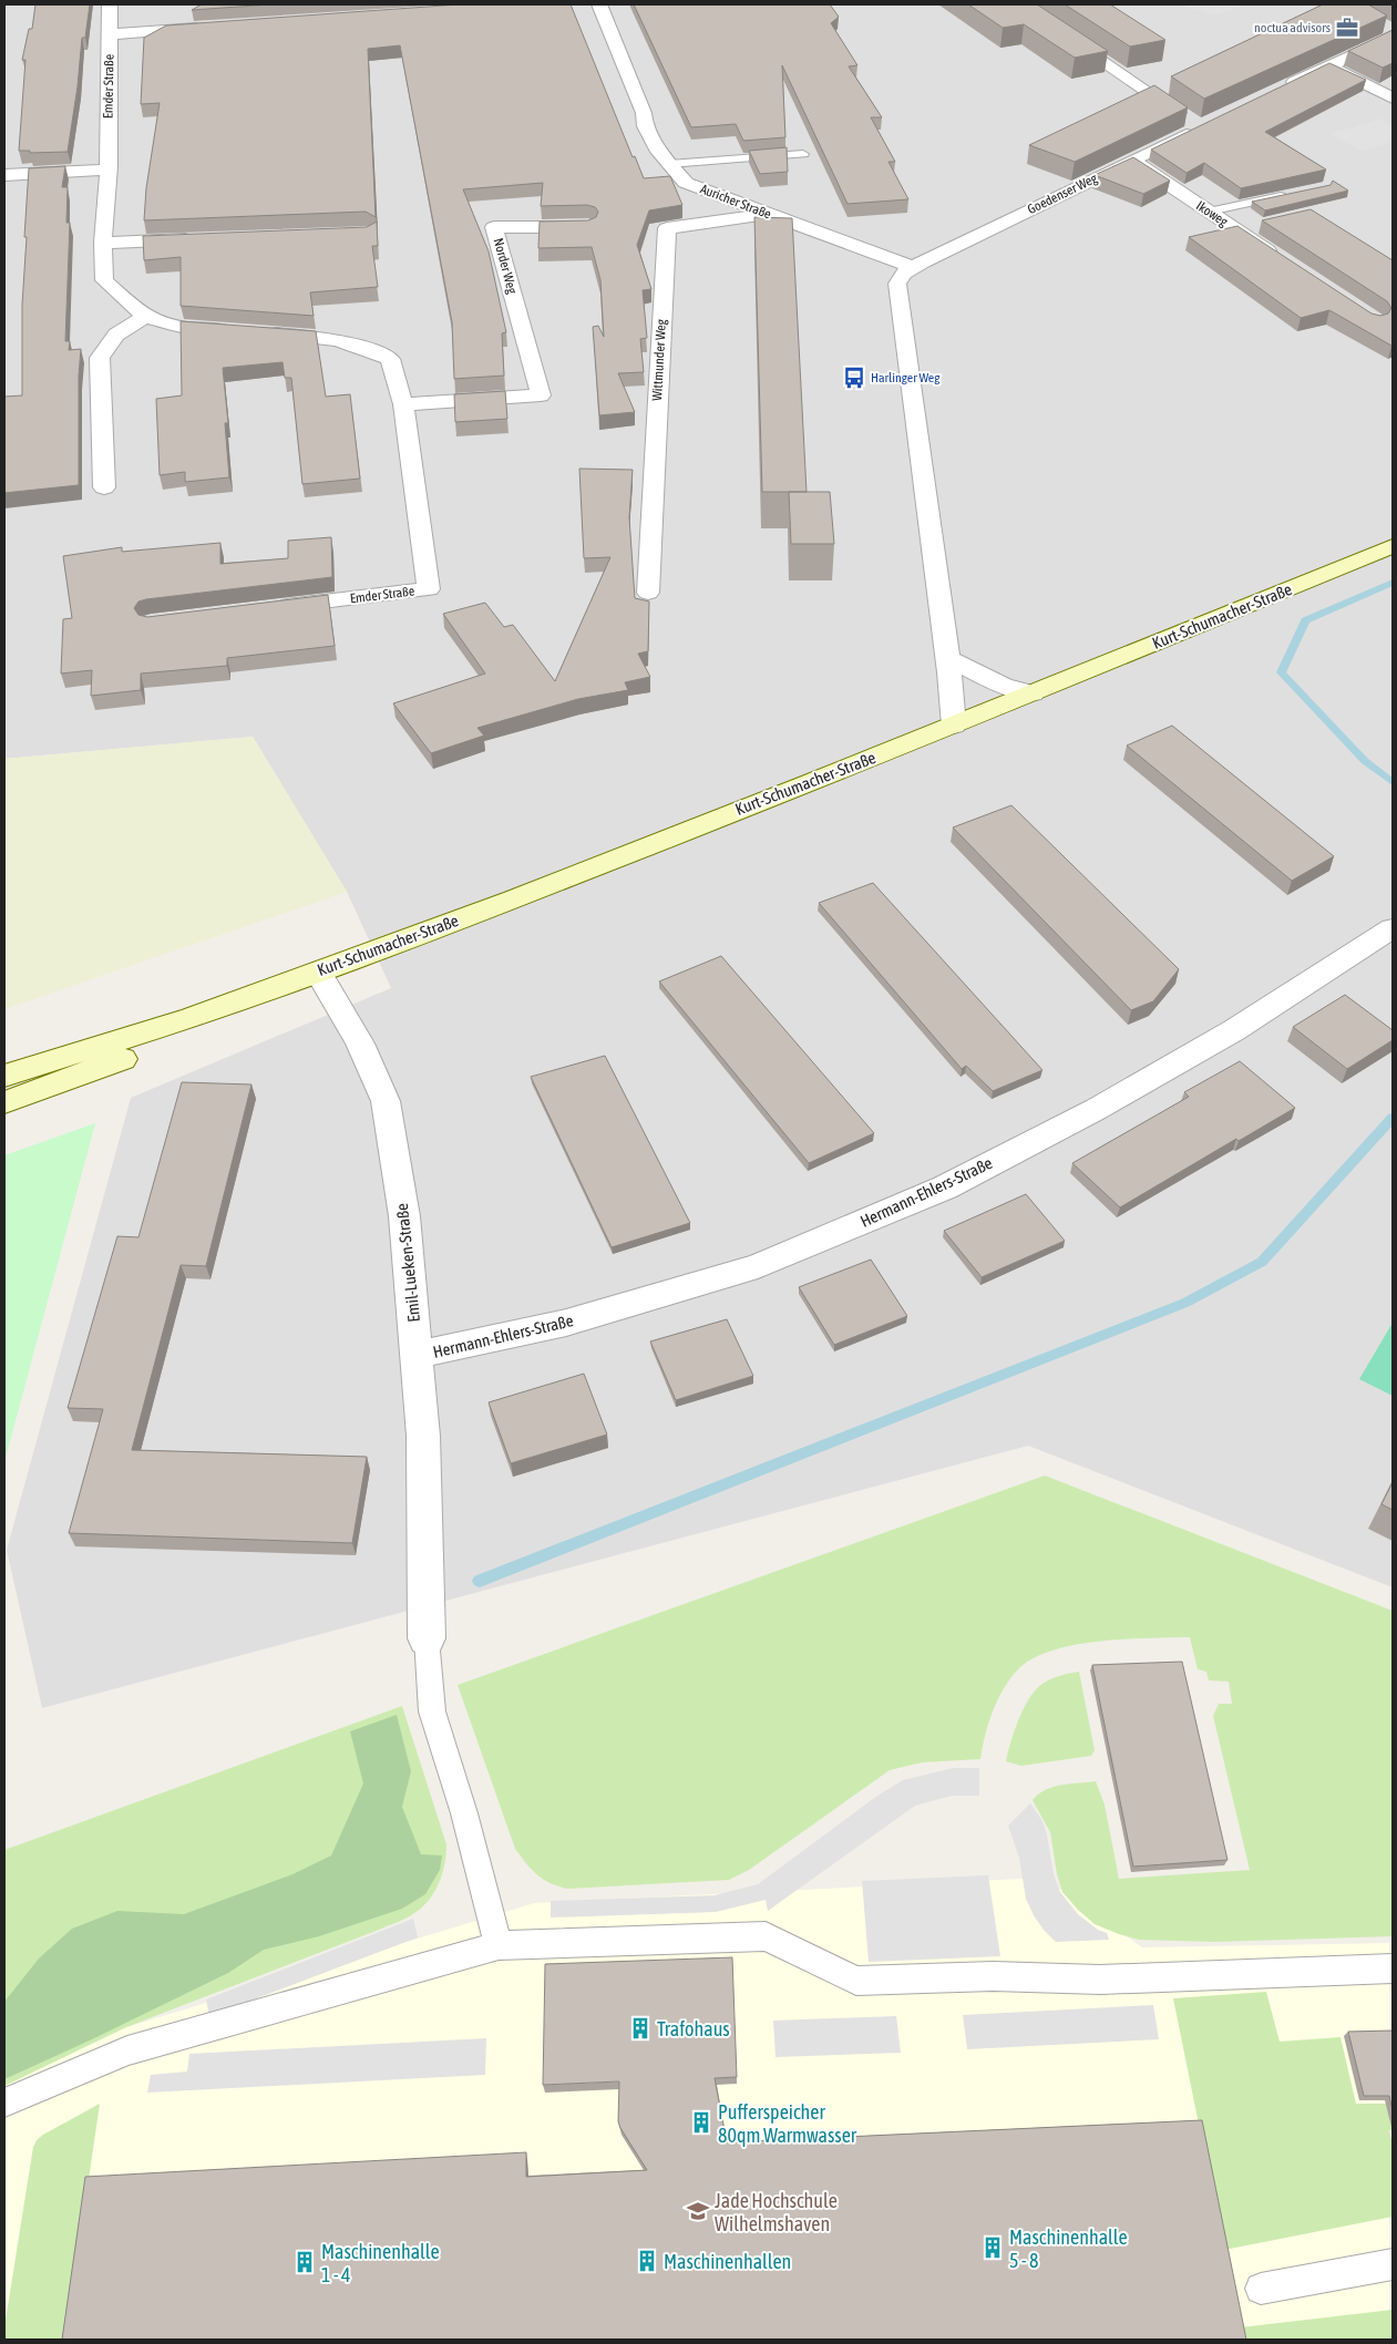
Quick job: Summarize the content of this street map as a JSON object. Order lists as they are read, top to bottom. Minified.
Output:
{"streets":{"street":["Emder Straße","Goedenser Weg","Auricher Straße","Ikoweg","Norder Weg","Wittmunder Weg","Kurt-Schumacher-Straße","Hermann-Ehlers-Straße","Emil-Lueken-Straße"]},"crossings":[["Emder Straße","Norder Weg"],["Goedenser Weg","Auricher Straße"],["Goedenser Weg","Ikoweg"],["Auricher Straße","Wittmunder Weg"],["Kurt-Schumacher-Straße","Emil-Lueken-Straße"],["Hermann-Ehlers-Straße","Emil-Lueken-Straße"]],"places":{"office":["noctua advisors"],"bus stop":["Harlinger Weg"],"building":["Trafohaus","Pufferspeicher 80qm Warmwasser","Maschinenhalle 5 - 8","Maschinenhallen","Maschinenhalle 1 - 4"],"school or university":["Jade Hochschule Wilhelmshaven"]}}
